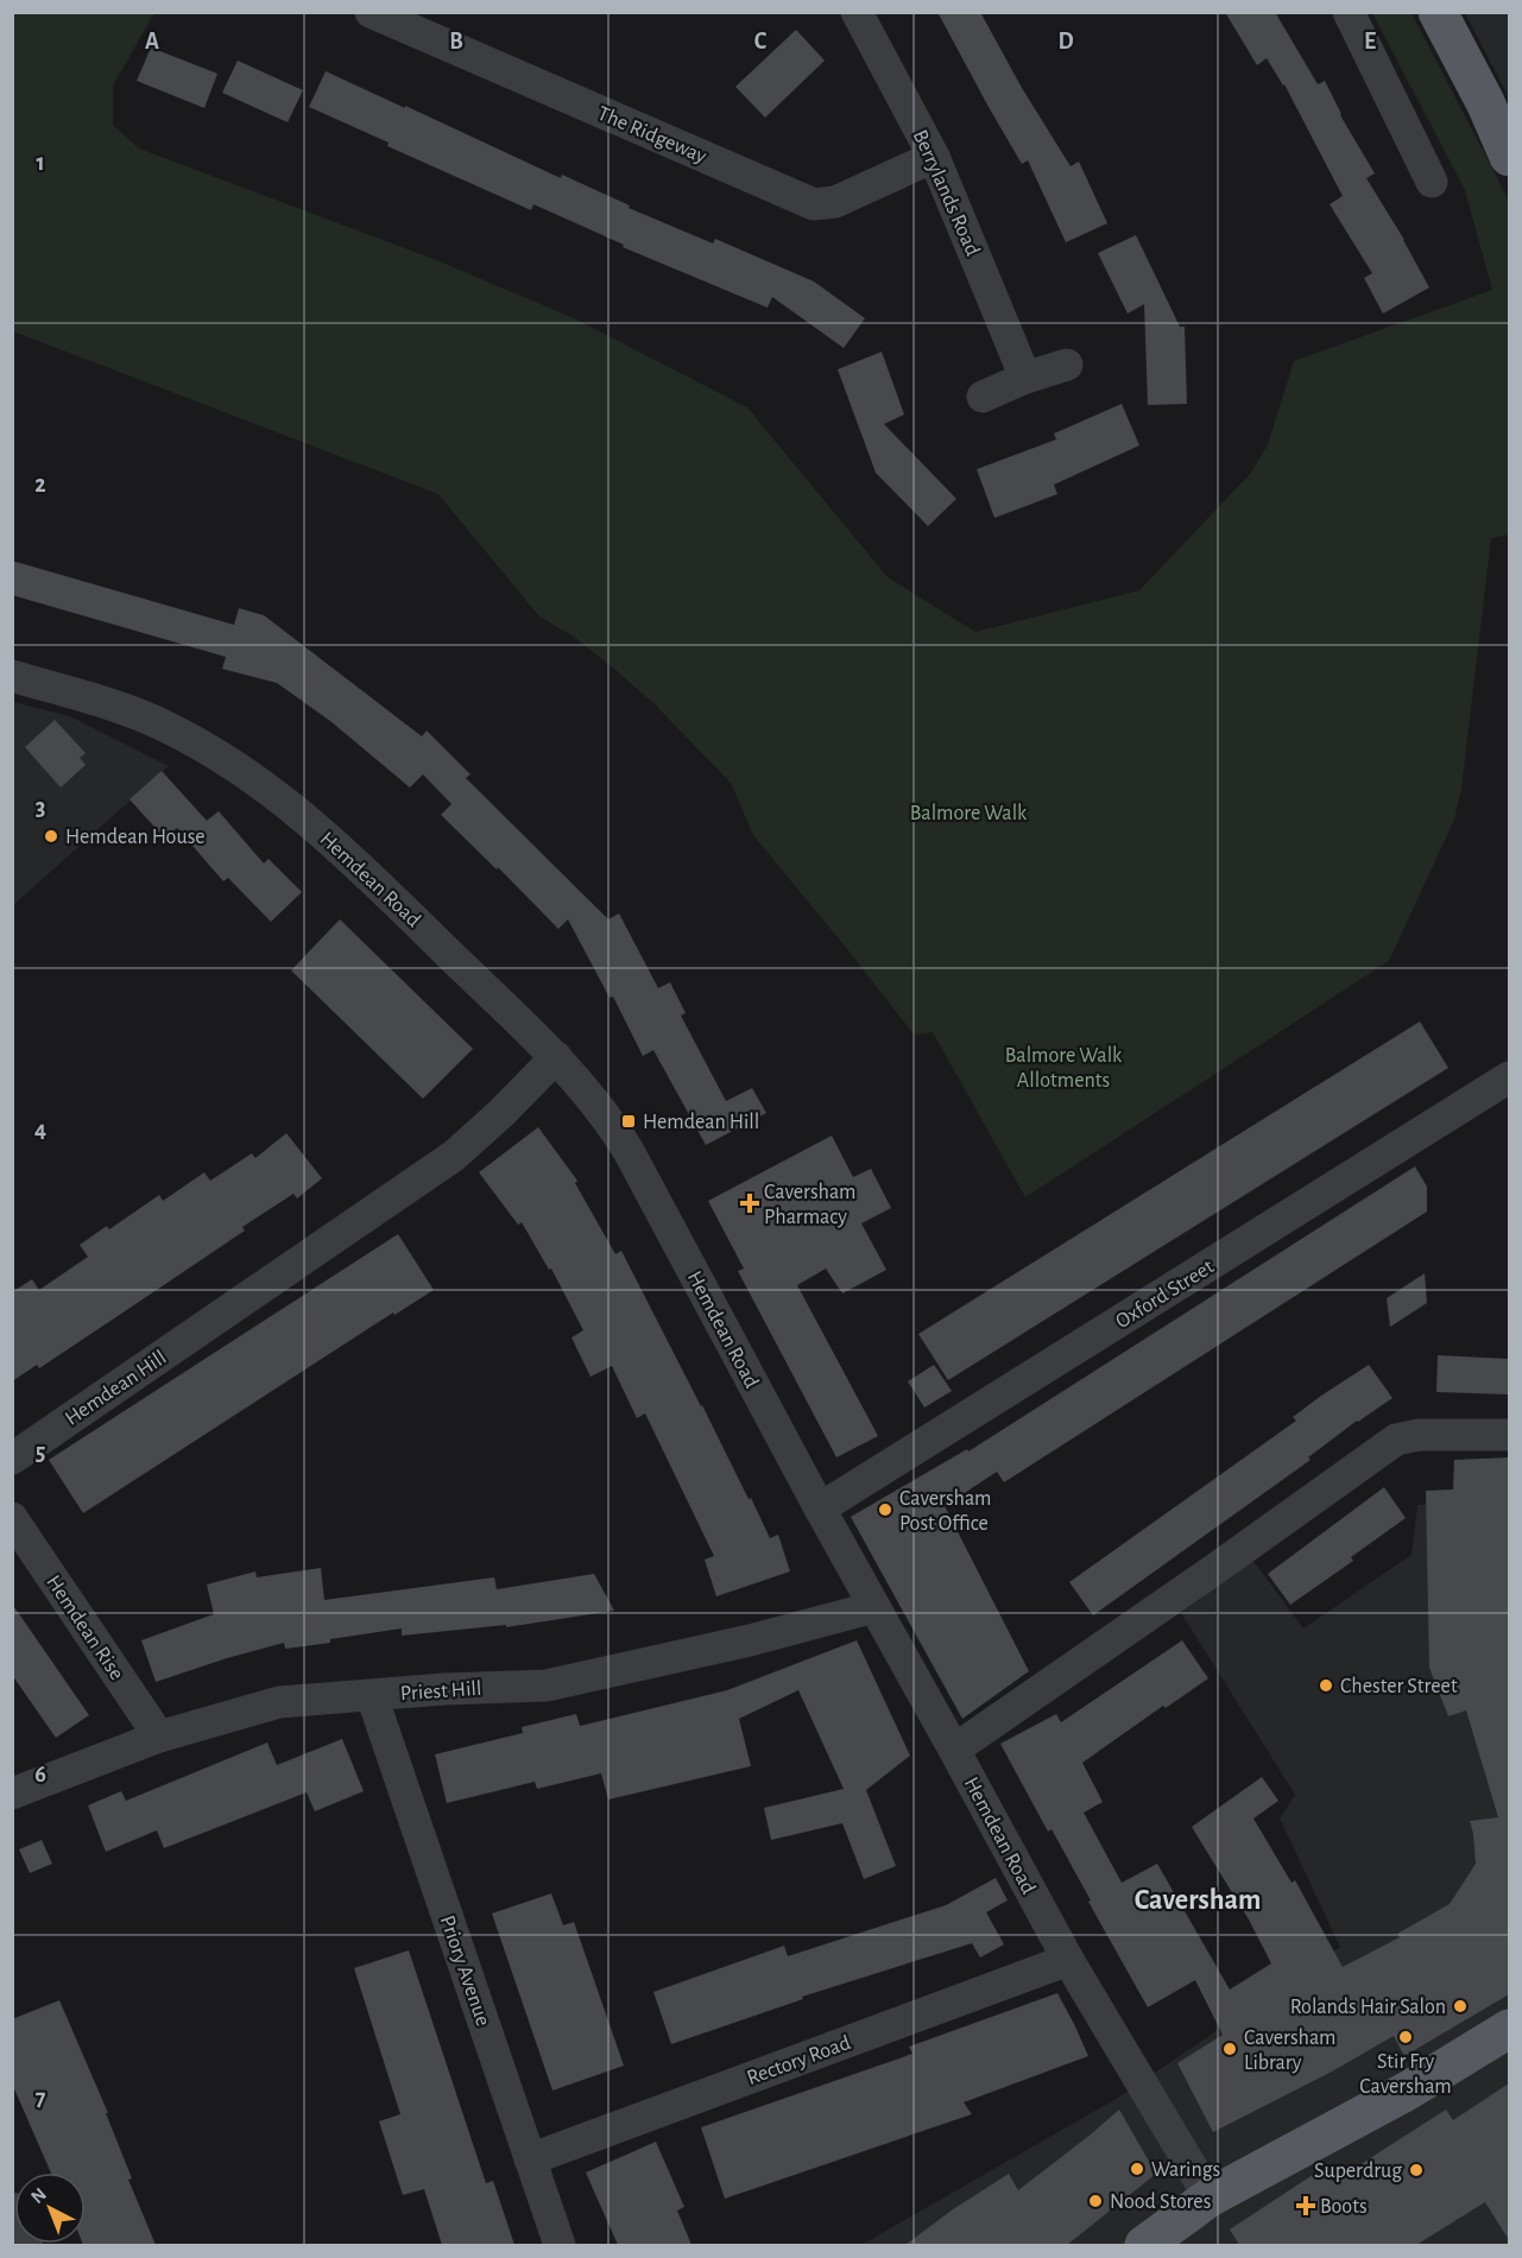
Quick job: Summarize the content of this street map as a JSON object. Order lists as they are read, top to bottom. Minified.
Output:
{"streets":{"street":["The Ridgeway","Berrylands Road","Hemdean Road","Oxford Street","Hemdean Hill","Hemdean Rise","Priest Hill","Priory Avenue","Rectory Road"]},"crossings":[["The Ridgeway","Berrylands Road"],["Hemdean Road","Oxford Street"],["Hemdean Road","Hemdean Hill"],["Hemdean Road","Priest Hill"],["Hemdean Road","Rectory Road"],["Hemdean Rise","Priest Hill"],["Priest Hill","Priory Avenue"],["Priory Avenue","Rectory Road"]],"districts":["Caversham"],"parks":["Balmore Walk","Balmore Walk Allotments"],"places":{"other":["Hemdean House","Caversham Post Office","Chester Street","Rolands Hair Salon","Stir Fry Caversham","Caversham Library","Warings","Superdrug","Nood Stores"],"transit":["Hemdean Hill"],"health":["Caversham Pharmacy","Boots"]},"north":"top left","grid":{"columns":["A","B","C","D","E"],"rows":["1","2","3","4","5","6","7"]}}
